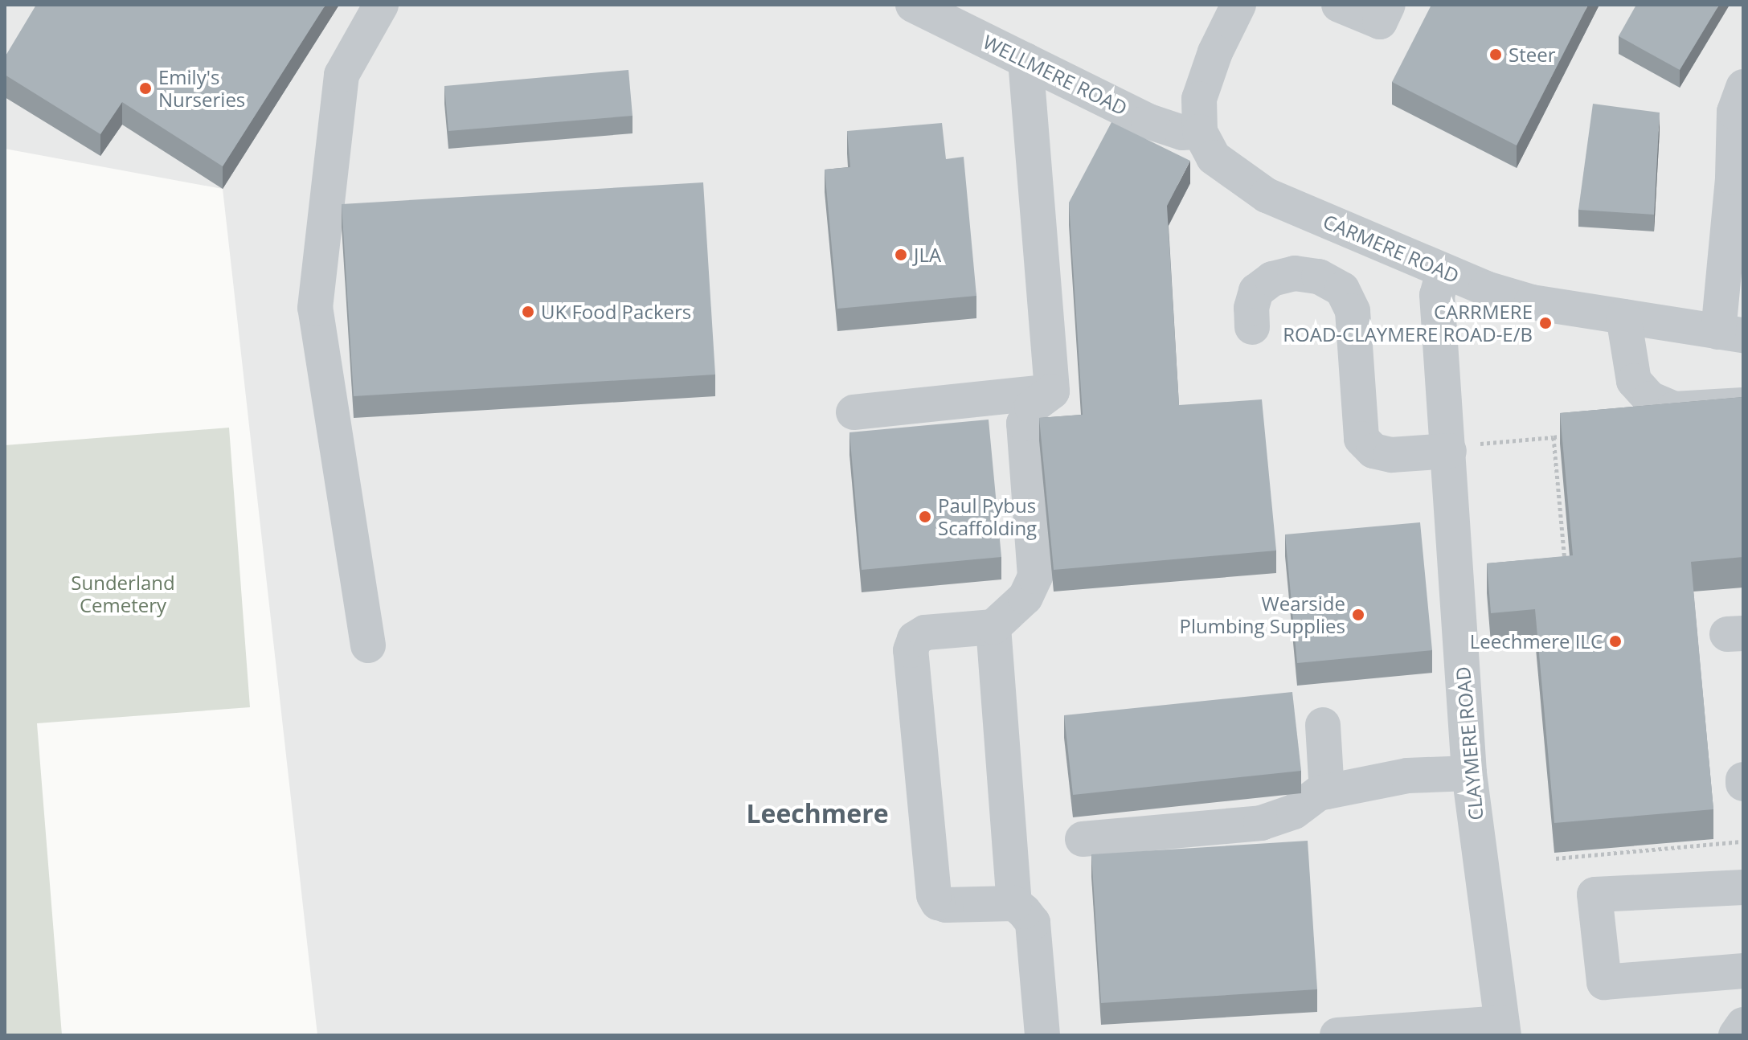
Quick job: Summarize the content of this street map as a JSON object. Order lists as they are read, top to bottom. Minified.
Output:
{"streets":{"street":["WELLMERE ROAD","CARMERE ROAD","CLAYMERE ROAD"]},"crossings":[["WELLMERE ROAD","CARMERE ROAD"],["CARMERE ROAD","CLAYMERE ROAD"]],"districts":["Leechmere"],"parks":["Sunderland Cemetery"],"places":["Steer","Emily's Nurseries","JLA","UK Food Packers","CARRMERE ROAD-CLAYMERE ROAD-E/B","Paul Pybus Scaffolding","Wearside Plumbing Supplies","Leechmere ILC"]}
